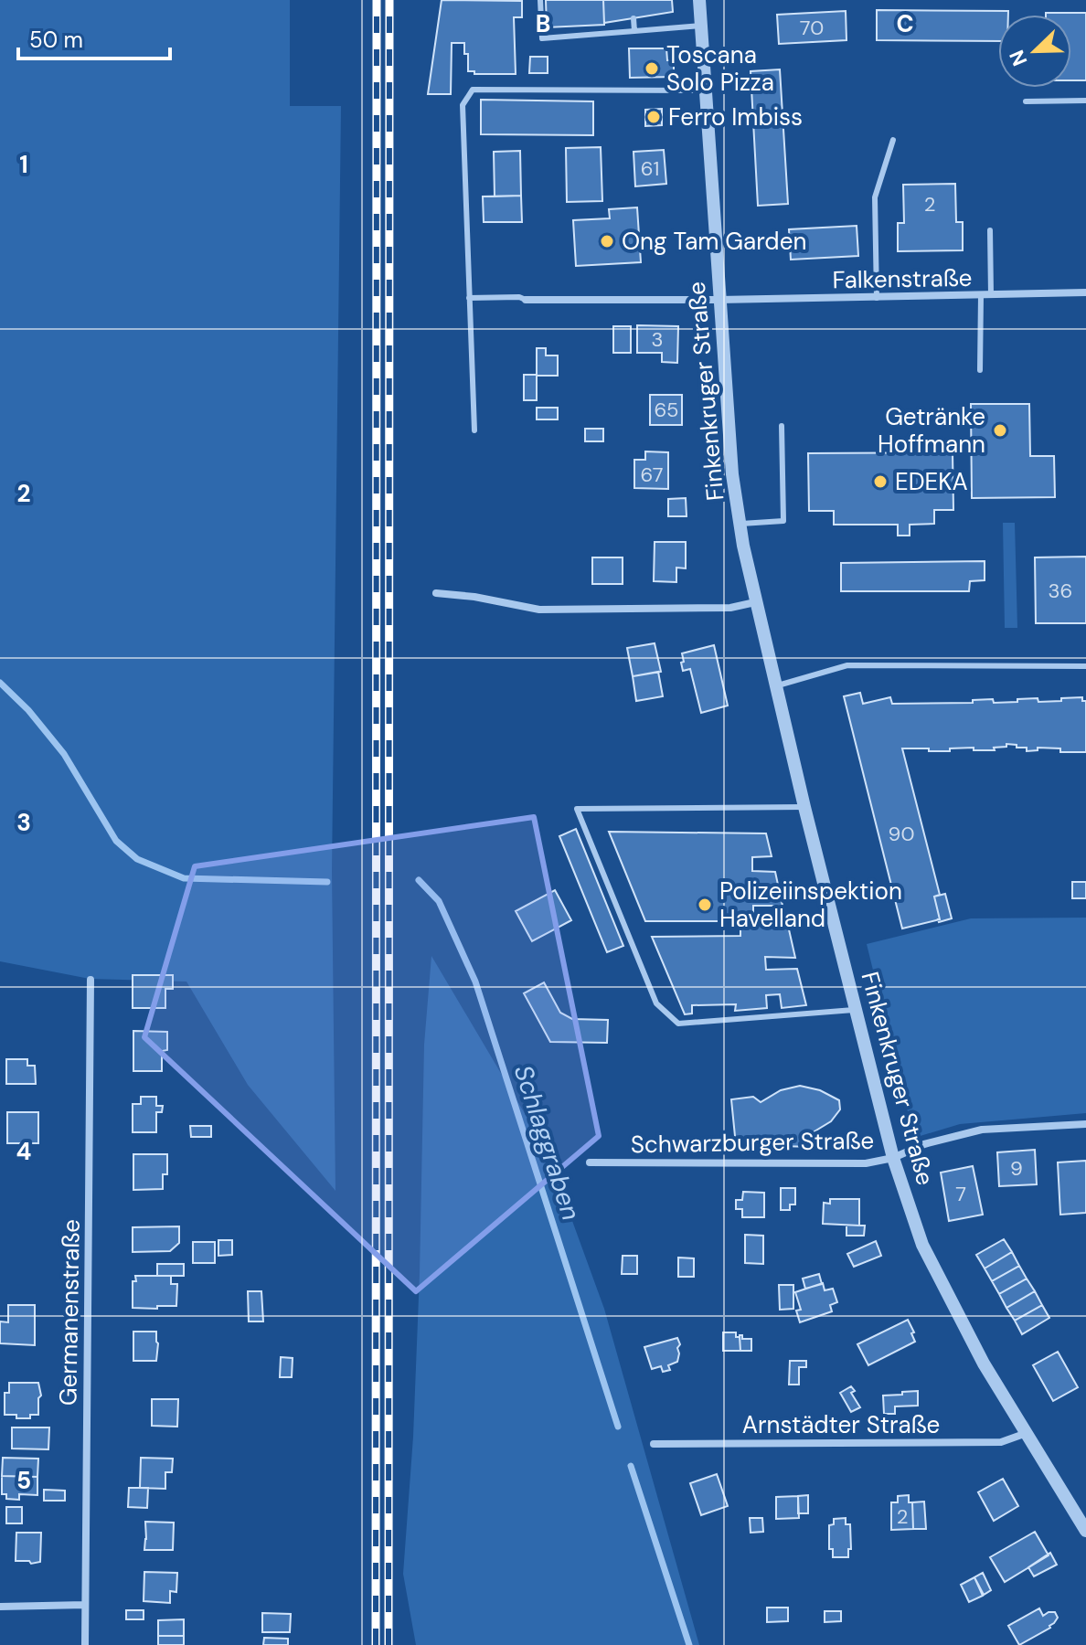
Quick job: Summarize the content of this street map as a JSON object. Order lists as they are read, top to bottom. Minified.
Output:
{"streets":{"street":["Falkenstraße","Finkenkruger Straße","Schwarzburger Straße","Germanenstraße","Arnstädter Straße"]},"crossings":[["Falkenstraße","Finkenkruger Straße"],["Finkenkruger Straße","Schwarzburger Straße"],["Finkenkruger Straße","Arnstädter Straße"]],"water":["Schlaggraben"],"places":["Toscana Solo Pizza","Ferro Imbiss","Ong Tam Garden","Getränke Hoffmann","EDEKA","Polizeiinspektion Havelland"],"house_numbers":["70","61","2","3","65","67","36","90","9","7","2"],"scale_bar":"50 m","north":"bottom left","grid":{"columns":["B","C"],"rows":["1","2","3","4","5"]}}
